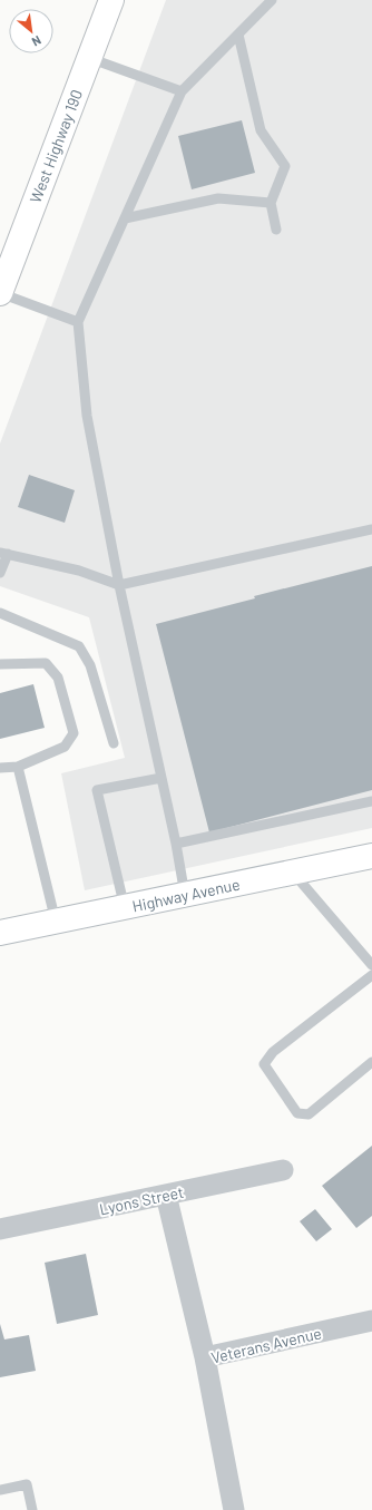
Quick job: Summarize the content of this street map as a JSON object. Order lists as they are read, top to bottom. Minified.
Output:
{"streets":{"street":["West Highway 190","Highway Avenue","Lyons Street","Veterans Avenue"]},"north":"bottom right"}
